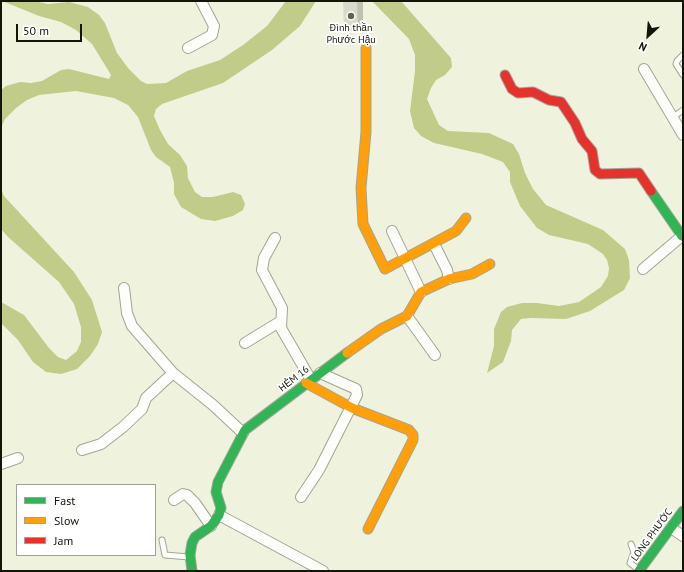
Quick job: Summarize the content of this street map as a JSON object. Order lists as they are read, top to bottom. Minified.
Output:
{"streets":{"street":["HẺM 16","LONG PHƯỚC"]},"places":["Đình thần Phước Hậu"],"legend":["Fast","Slow","Jam"],"scale_bar":"50 m","north":"bottom left"}
